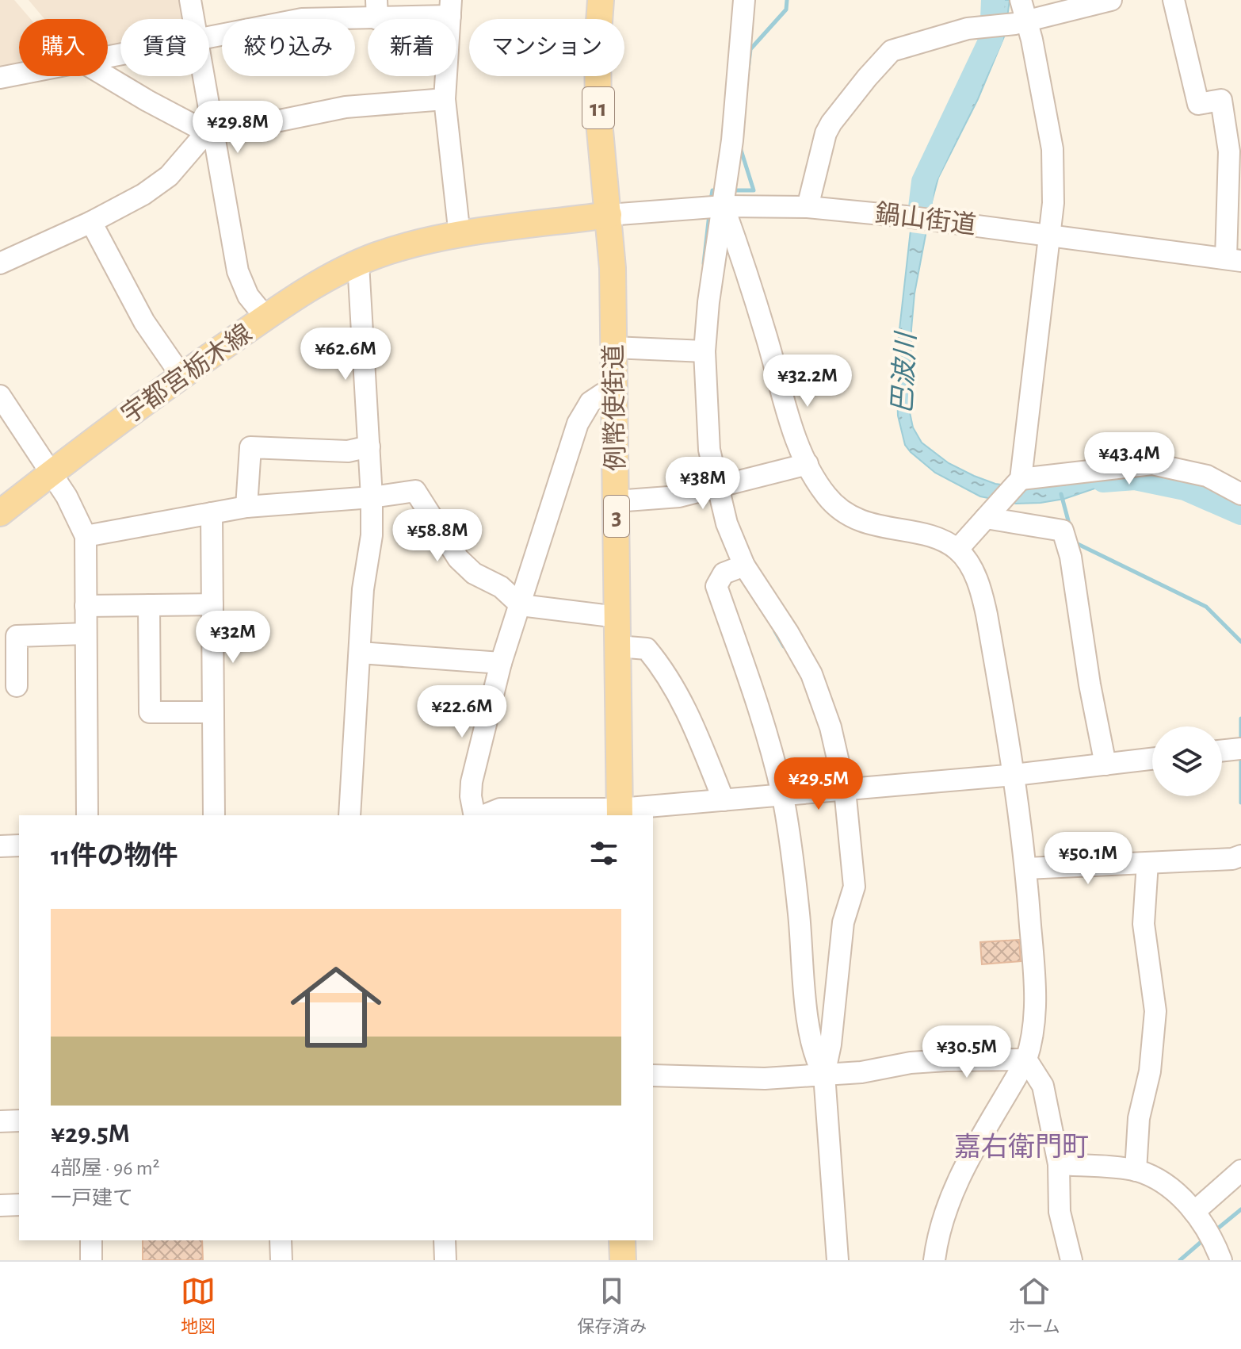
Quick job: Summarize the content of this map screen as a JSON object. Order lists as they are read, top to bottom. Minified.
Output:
{"streets":{"main road":["11","宇都宮栃木線","例幣使街道","3"],"street":["鍋山街道"]},"crossings":[["鍋山街道","宇都宮栃木線"],["鍋山街道","例幣使街道"],["宇都宮栃木線","例幣使街道"]],"districts":["嘉右衛門町"],"water":["巴波川"],"page":{"chip":["購入","賃貸","絞り込み","新着","マンション"],"price":["¥29.8M","¥62.6M","¥32.2M","¥43.4M","¥38M","¥58.8M","¥32M","¥22.6M","¥29.5M","¥50.1M","¥30.5M"],"heading":"11件の物件","list":[{"name":"¥29.5M","note":"4部屋 · 96 m² · 一戸建て"}],"tabs":["地図","保存済み","ホーム"]}}
